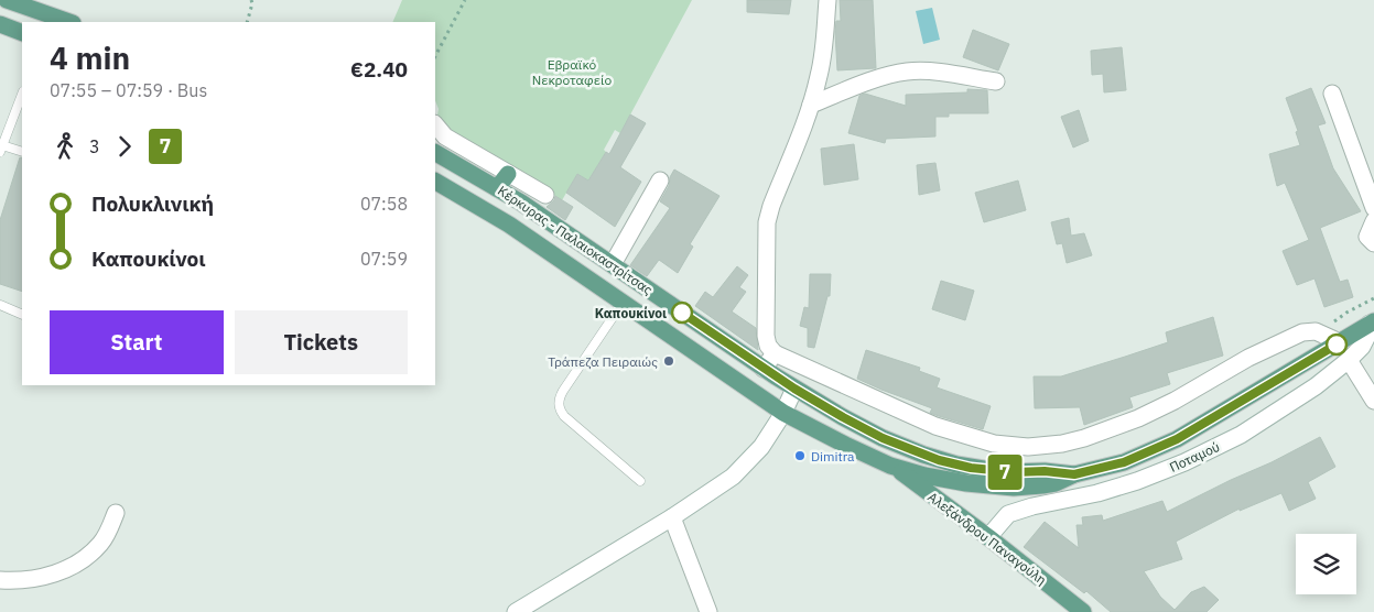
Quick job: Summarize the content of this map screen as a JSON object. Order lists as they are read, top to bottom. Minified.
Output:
{"streets":{"main road":["Κέρκυρας - Παλαιοκαστρίτσας","Αλεξάνδρου Παναγούλη"],"street":["Ποταμού"]},"crossings":[["Κέρκυρας - Παλαιοκαστρίτσας","Ποταμού"],["Κέρκυρας - Παλαιοκαστρίτσας","Αλεξάνδρου Παναγούλη"],["Ποταμού","Αλεξάνδρου Παναγούλη"]],"parks":["Εβραϊκό Νεκροταφείο"],"places":["Καπουκίνοι","Τράπεζα Πειραιώς","Dimitra"],"lines":["bus line 7"],"page":{"on_map":"7","heading":["4 min","07:55 – 07:59 · Bus","€2.40"],"legs":["3","7"],"list":[{"name":"Πολυκλινική","value":"07:58"},{"name":"Καπουκίνοι","value":"07:59"}],"buttons":["Start","Tickets"]}}
